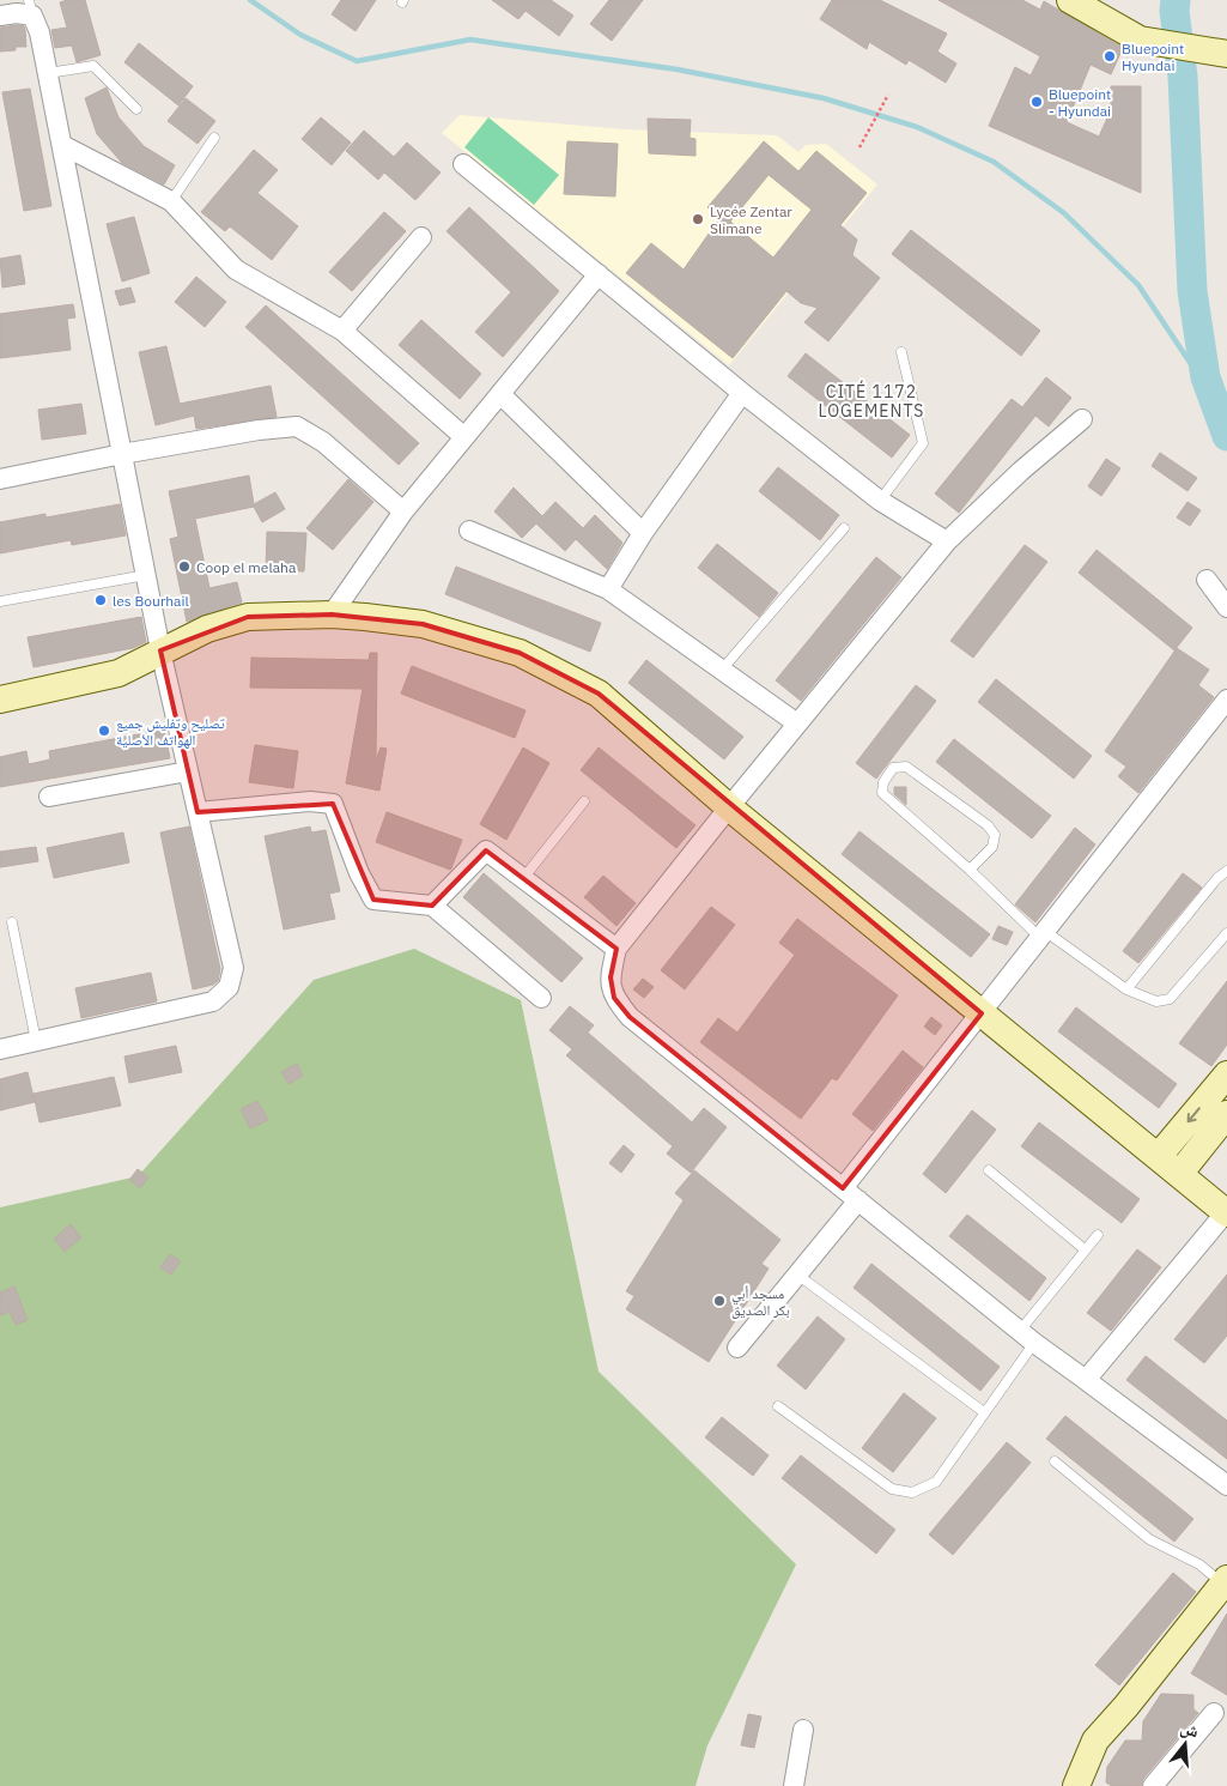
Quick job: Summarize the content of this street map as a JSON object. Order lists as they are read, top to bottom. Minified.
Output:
{"districts":["CITÉ 1172 LOGEMENTS"],"places":["Bluepoint Hyundai","Bluepoint - Hyundai","Lycée Zentar Slimane","Coop el melaha","les Bourhail","تصليح وتفليش جميع الهواتف الأصلية","مسجد أبي بكر الصديق"],"north":"top"}
